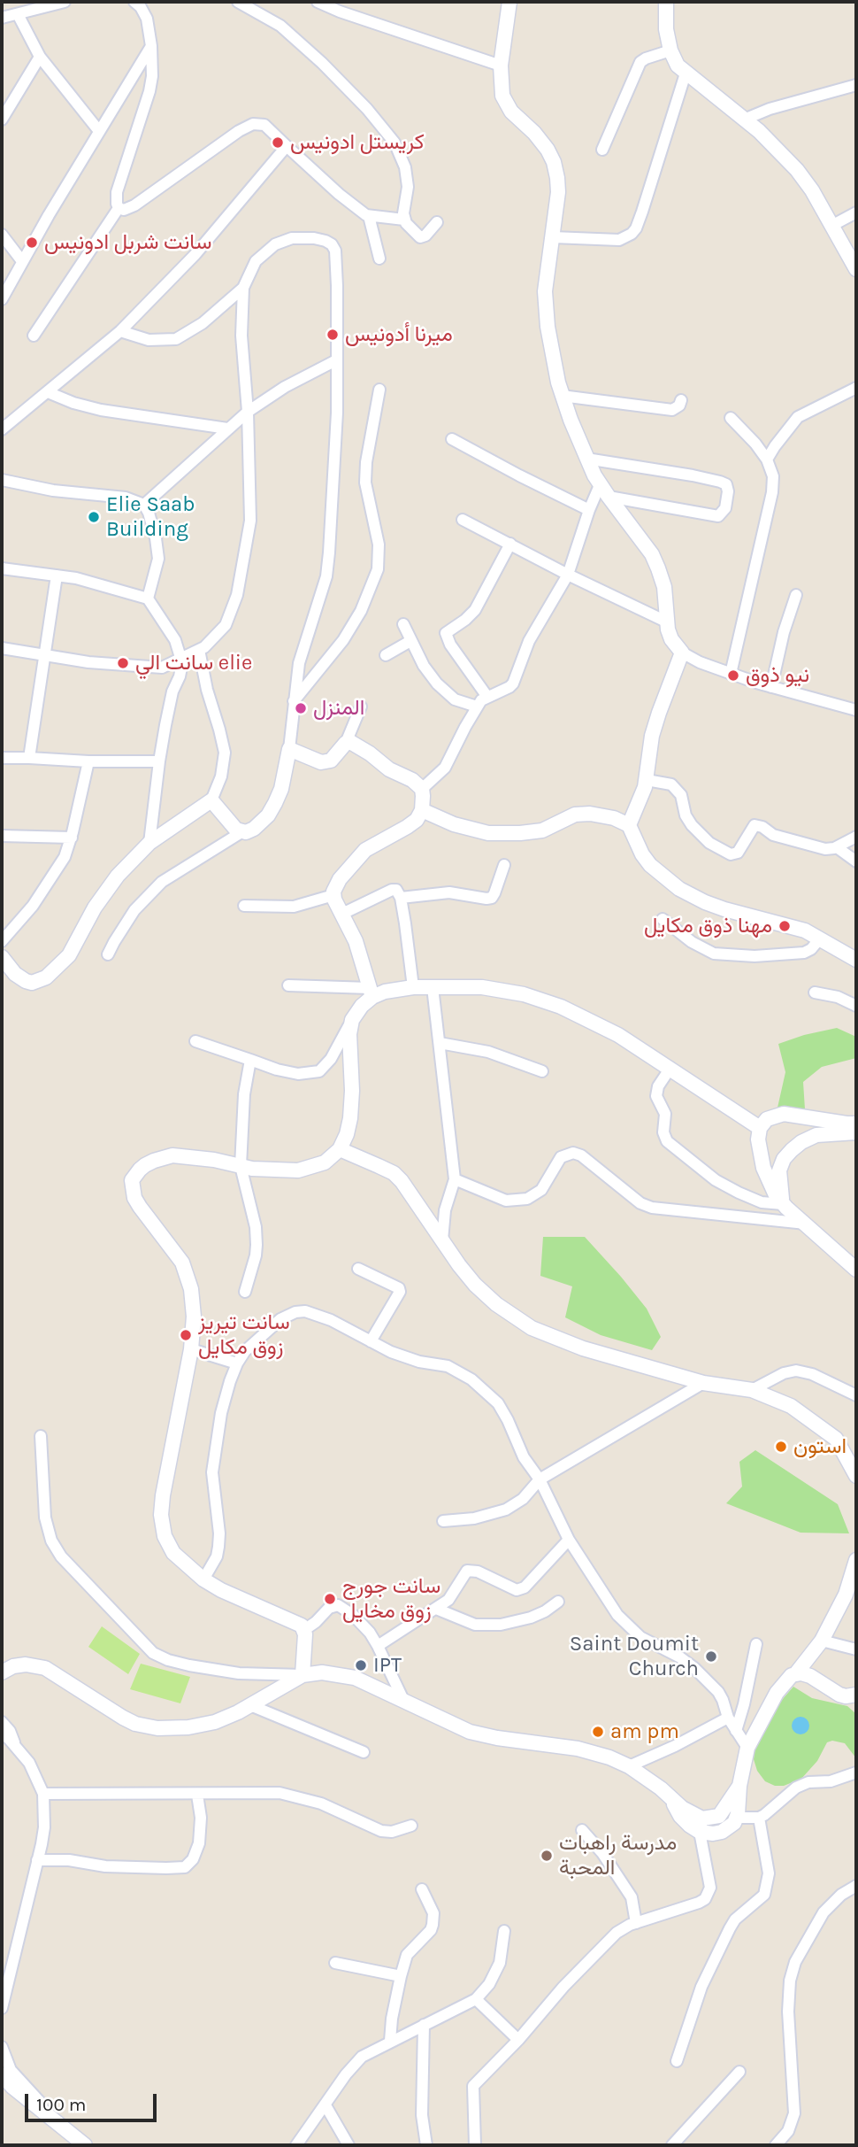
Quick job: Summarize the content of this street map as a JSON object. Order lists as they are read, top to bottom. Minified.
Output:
{"places":["كريستل ادونيس","سانت شربل ادونيس","ميرنا أدونيس","Elie Saab Building","سانت الي elie","نيو ذوق","المنزل","مهنا ذوق مكايل","سانت تيريز زوق مكايل","استون","سانت جورج زوق مخايل","Saint Doumit Church","IPT","am pm","مدرسة راهبات المحبة"],"scale_bar":"100 m"}
